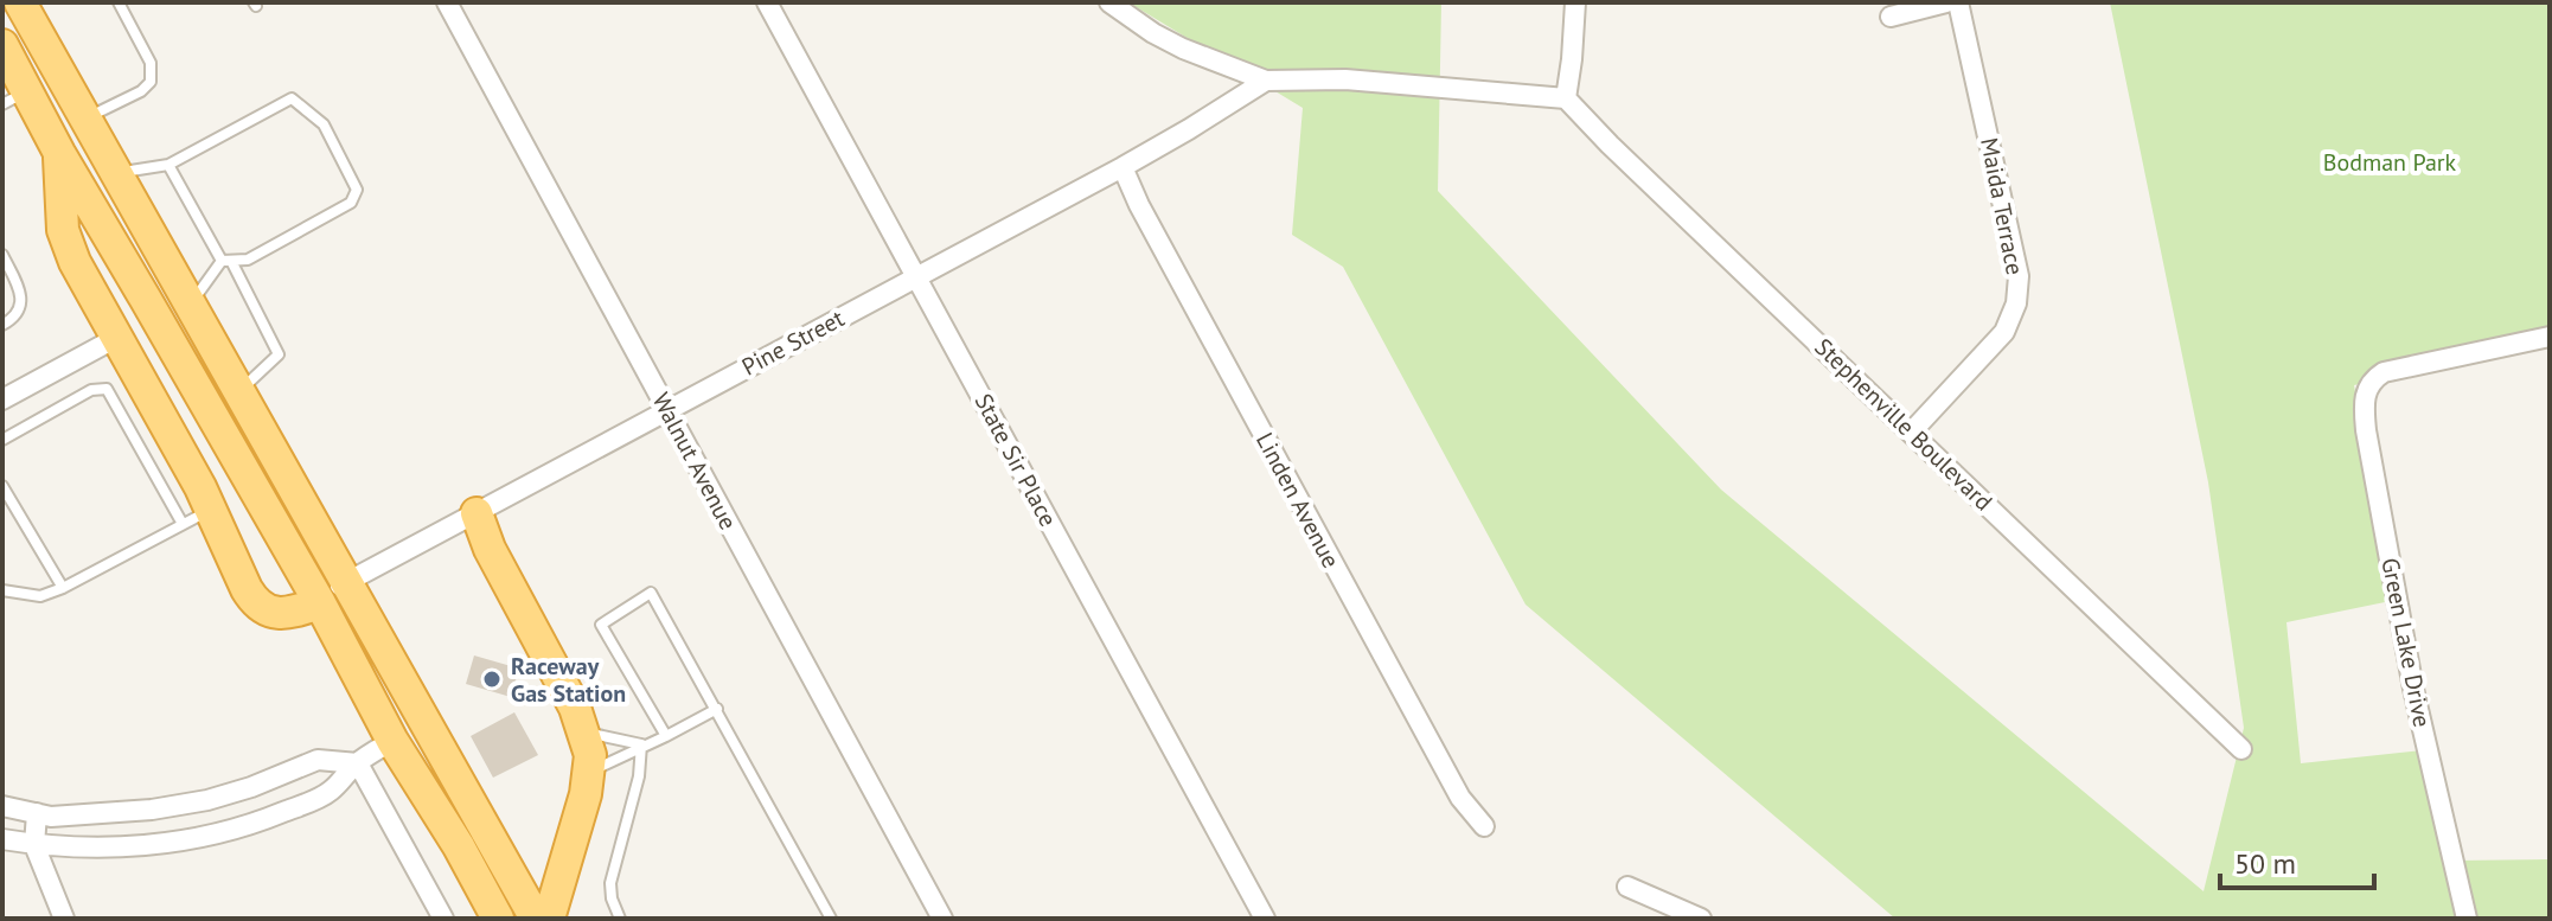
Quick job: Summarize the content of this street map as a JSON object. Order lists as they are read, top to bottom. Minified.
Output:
{"streets":{"street":["Maida Terrace","Pine Street","Stephenville Boulevard","State Sir Place","Walnut Avenue","Linden Avenue","Green Lake Drive"]},"crossings":[["Maida Terrace","Stephenville Boulevard"],["Pine Street","State Sir Place"],["Pine Street","Walnut Avenue"],["Pine Street","Linden Avenue"]],"parks":["Bodman Park"],"places":["Raceway Gas Station"],"scale_bar":"50 m"}
